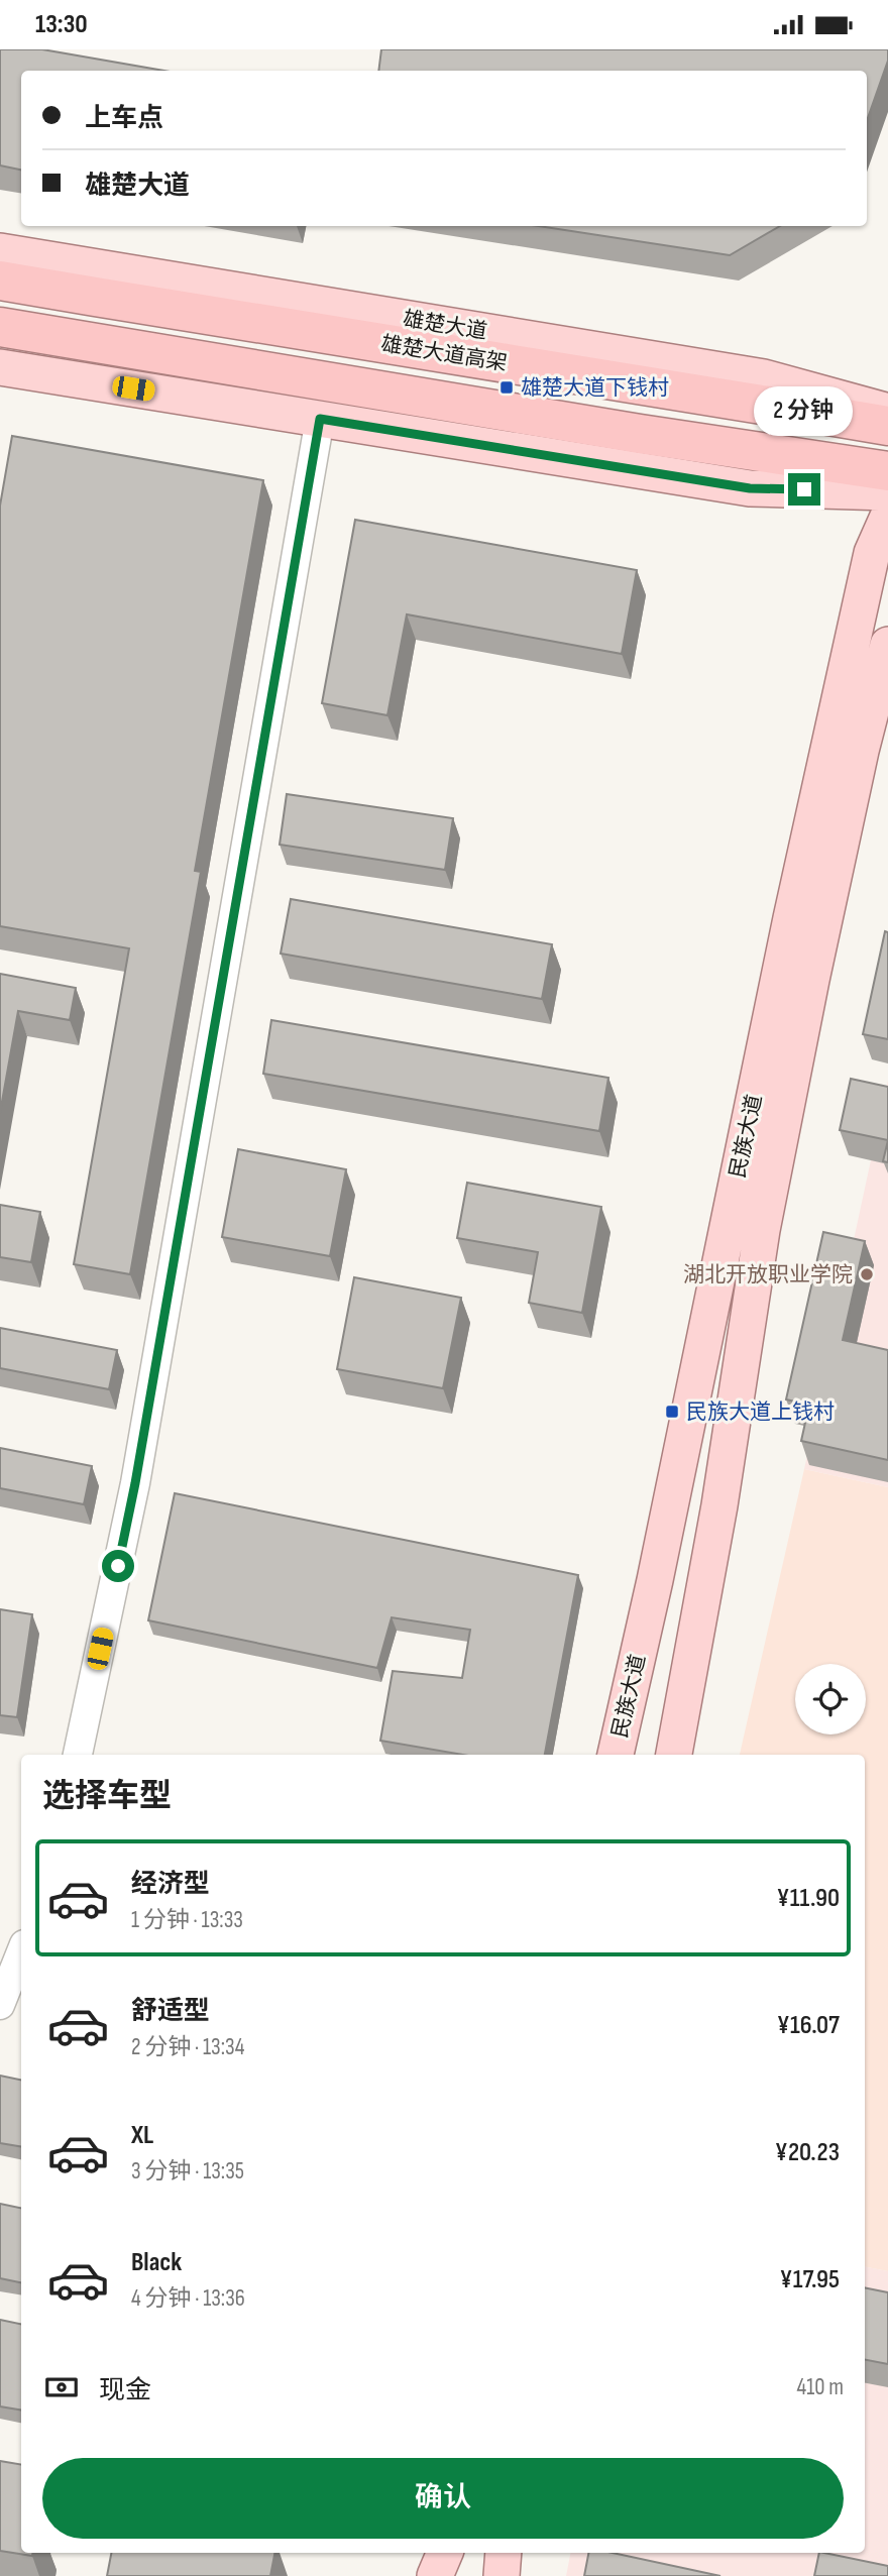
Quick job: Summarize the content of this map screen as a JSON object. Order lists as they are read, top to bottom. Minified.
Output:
{"streets":{"highway":["雄楚大道高架"],"main road":["雄楚大道","民族大道"]},"places":{"transit":["雄楚大道下钱村","民族大道上钱村"],"other":["湖北开放职业学院"]},"page":{"status":"13:30","banner":["上车点","雄楚大道"],"bubble":"2 分钟","heading":"选择车型","list":[{"name":"经济型","note":"1 分钟 · 13:33","value":"¥11.90"},{"name":"舒适型","note":"2 分钟 · 13:34","value":"¥16.07"},{"name":"XL","note":"3 分钟 · 13:35","value":"¥20.23"},{"name":"Black","note":"4 分钟 · 13:36","value":"¥17.95"}],"pay":["现金","410 m"],"buttons":"确认"}}
